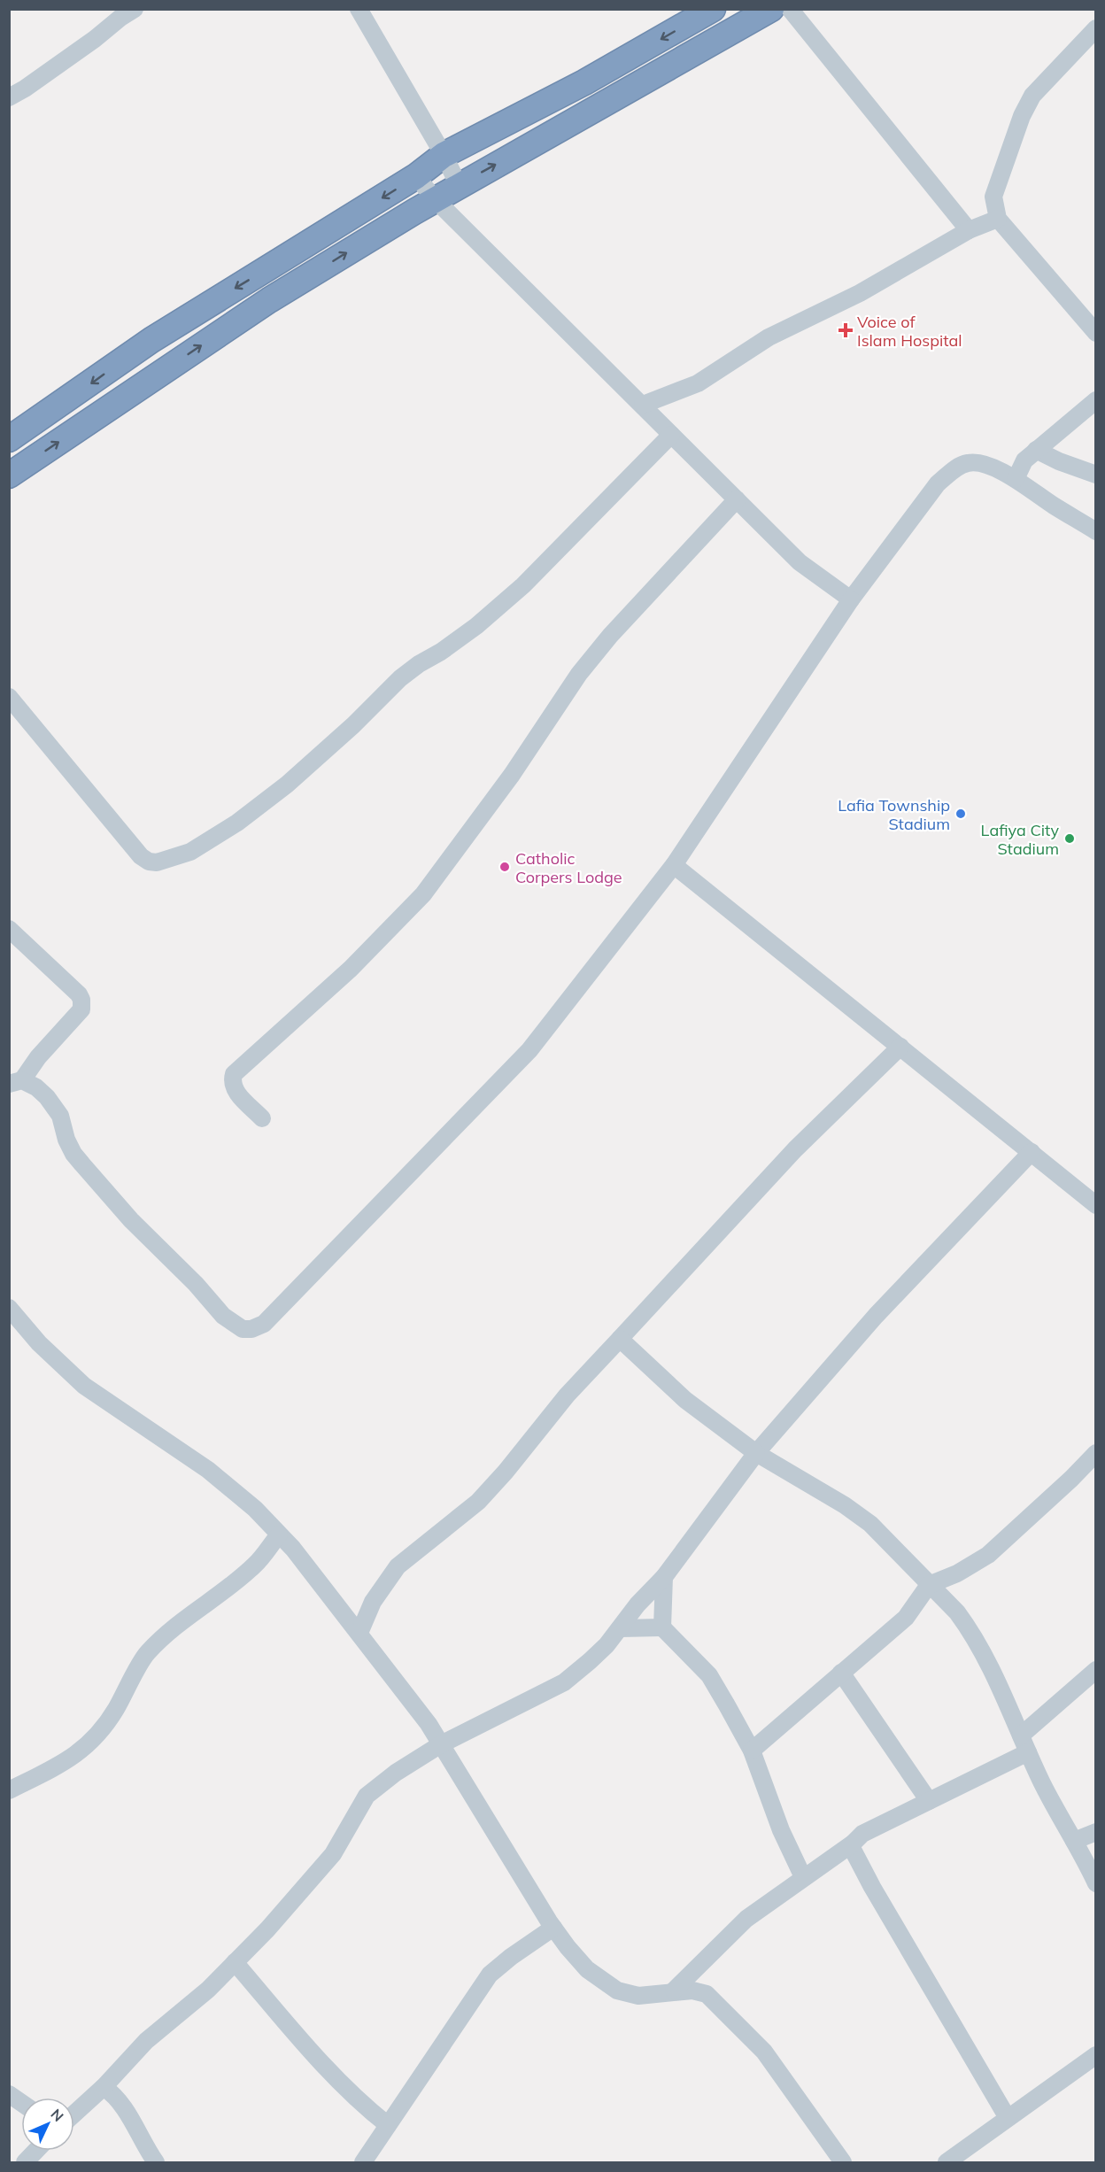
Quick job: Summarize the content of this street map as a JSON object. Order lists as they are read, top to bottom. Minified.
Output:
{"places":{"health":["Voice of Islam Hospital"],"other":["Lafia Township Stadium","Lafiya City Stadium","Catholic Corpers Lodge"]},"north":"top right"}
